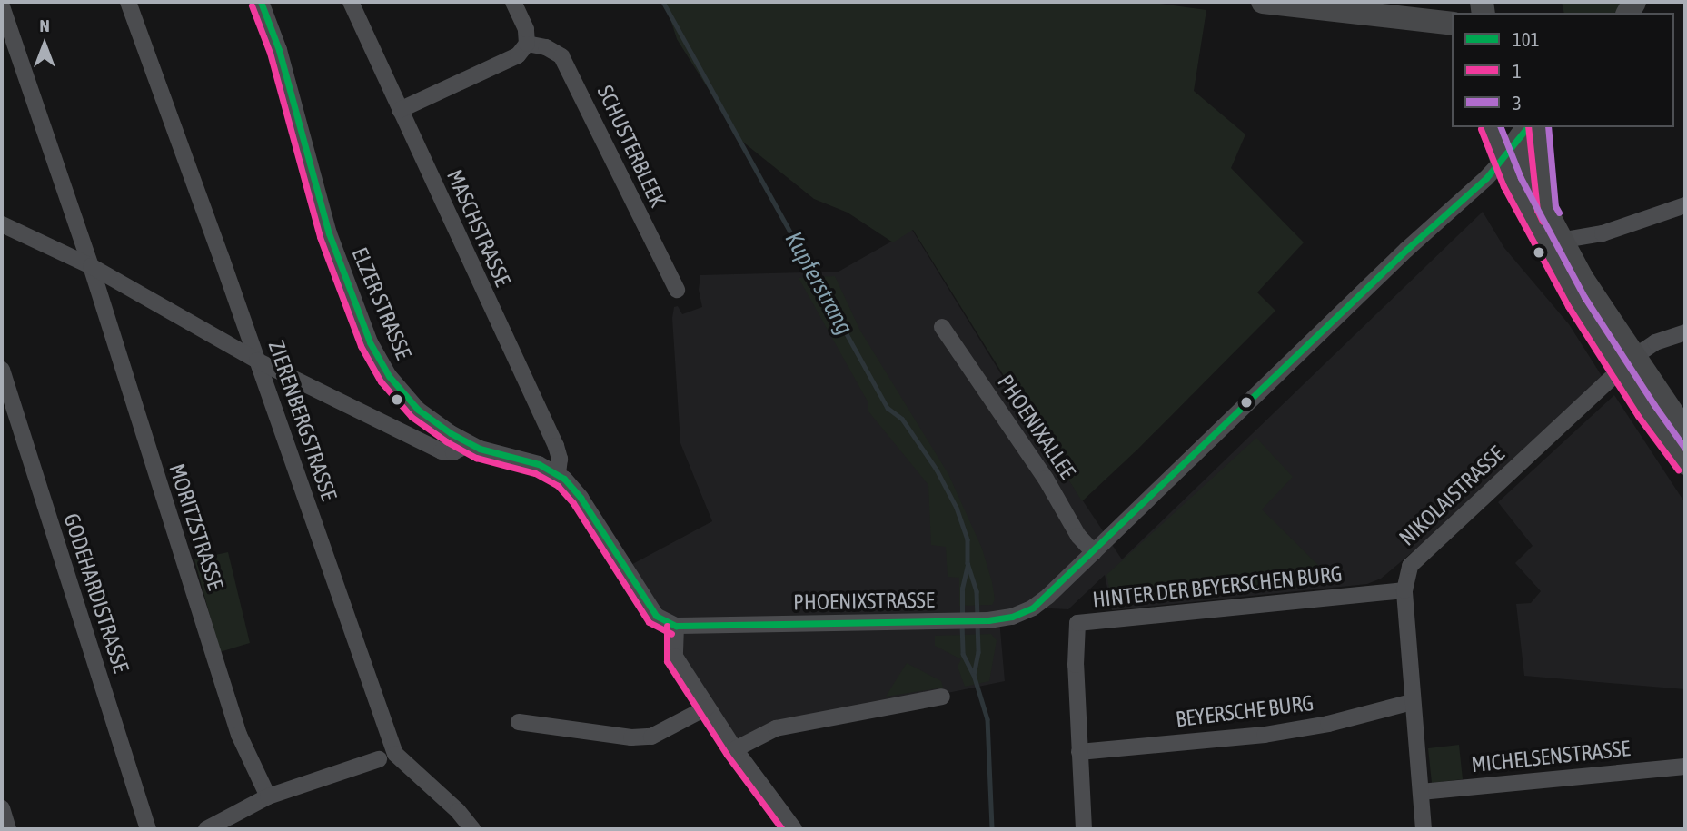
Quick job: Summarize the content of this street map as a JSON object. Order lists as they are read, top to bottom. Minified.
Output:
{"streets":{"street":["SCHUSTERBLEEK","MASCHSTRASSE","ELZER STRASSE","ZIERENBERGSTRASSE","PHOENIXALLEE","NIKOLAISTRASSE","MORITZSTRASSE","HINTER DER BEYERSCHEN BURG","GODEHARDISTRASSE","PHOENIXSTRASSE","BEYERSCHE BURG","MICHELSENSTRASSE"]},"crossings":[["MASCHSTRASSE","ELZER STRASSE"],["ELZER STRASSE","PHOENIXSTRASSE"],["PHOENIXALLEE","PHOENIXSTRASSE"],["NIKOLAISTRASSE","HINTER DER BEYERSCHEN BURG"],["NIKOLAISTRASSE","BEYERSCHE BURG"],["NIKOLAISTRASSE","MICHELSENSTRASSE"],["HINTER DER BEYERSCHEN BURG","BEYERSCHE BURG"]],"water":["Kupferstrang"],"lines":["transit line 101","transit line 1","transit line 3"],"legend":["101","1","3"],"north":"top"}
